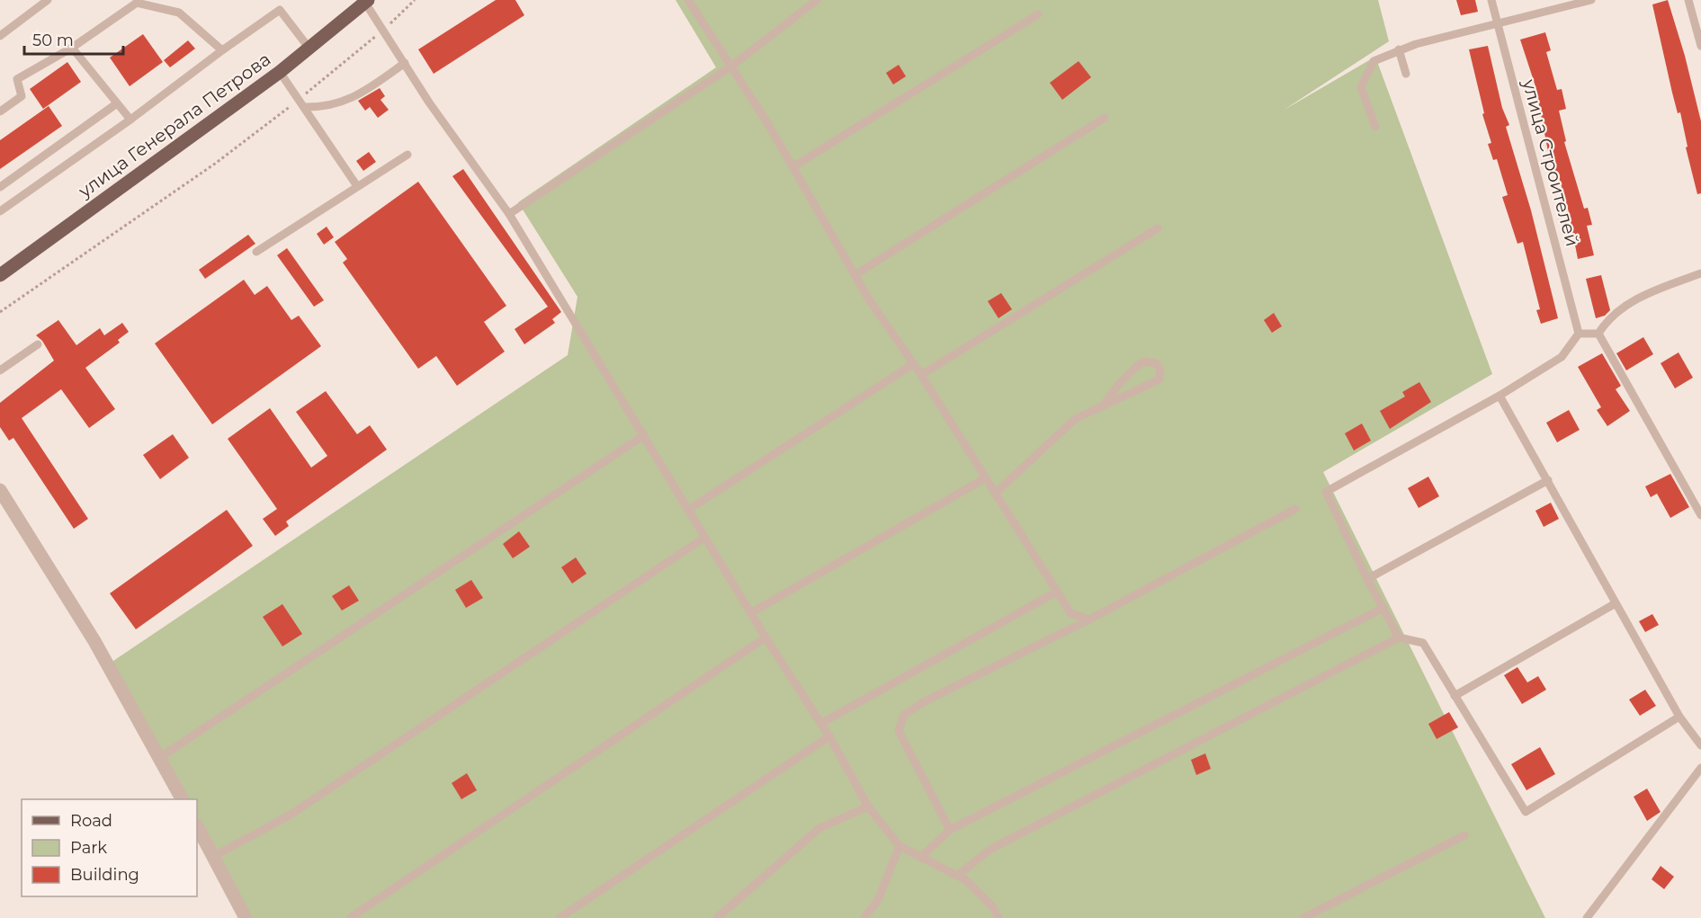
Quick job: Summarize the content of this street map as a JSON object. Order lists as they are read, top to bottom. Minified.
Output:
{"streets":{"main road":["улица Генерала Петрова"],"lane":["улица Строителей"]},"legend":["Road","Park","Building"],"scale_bar":"50 m"}
